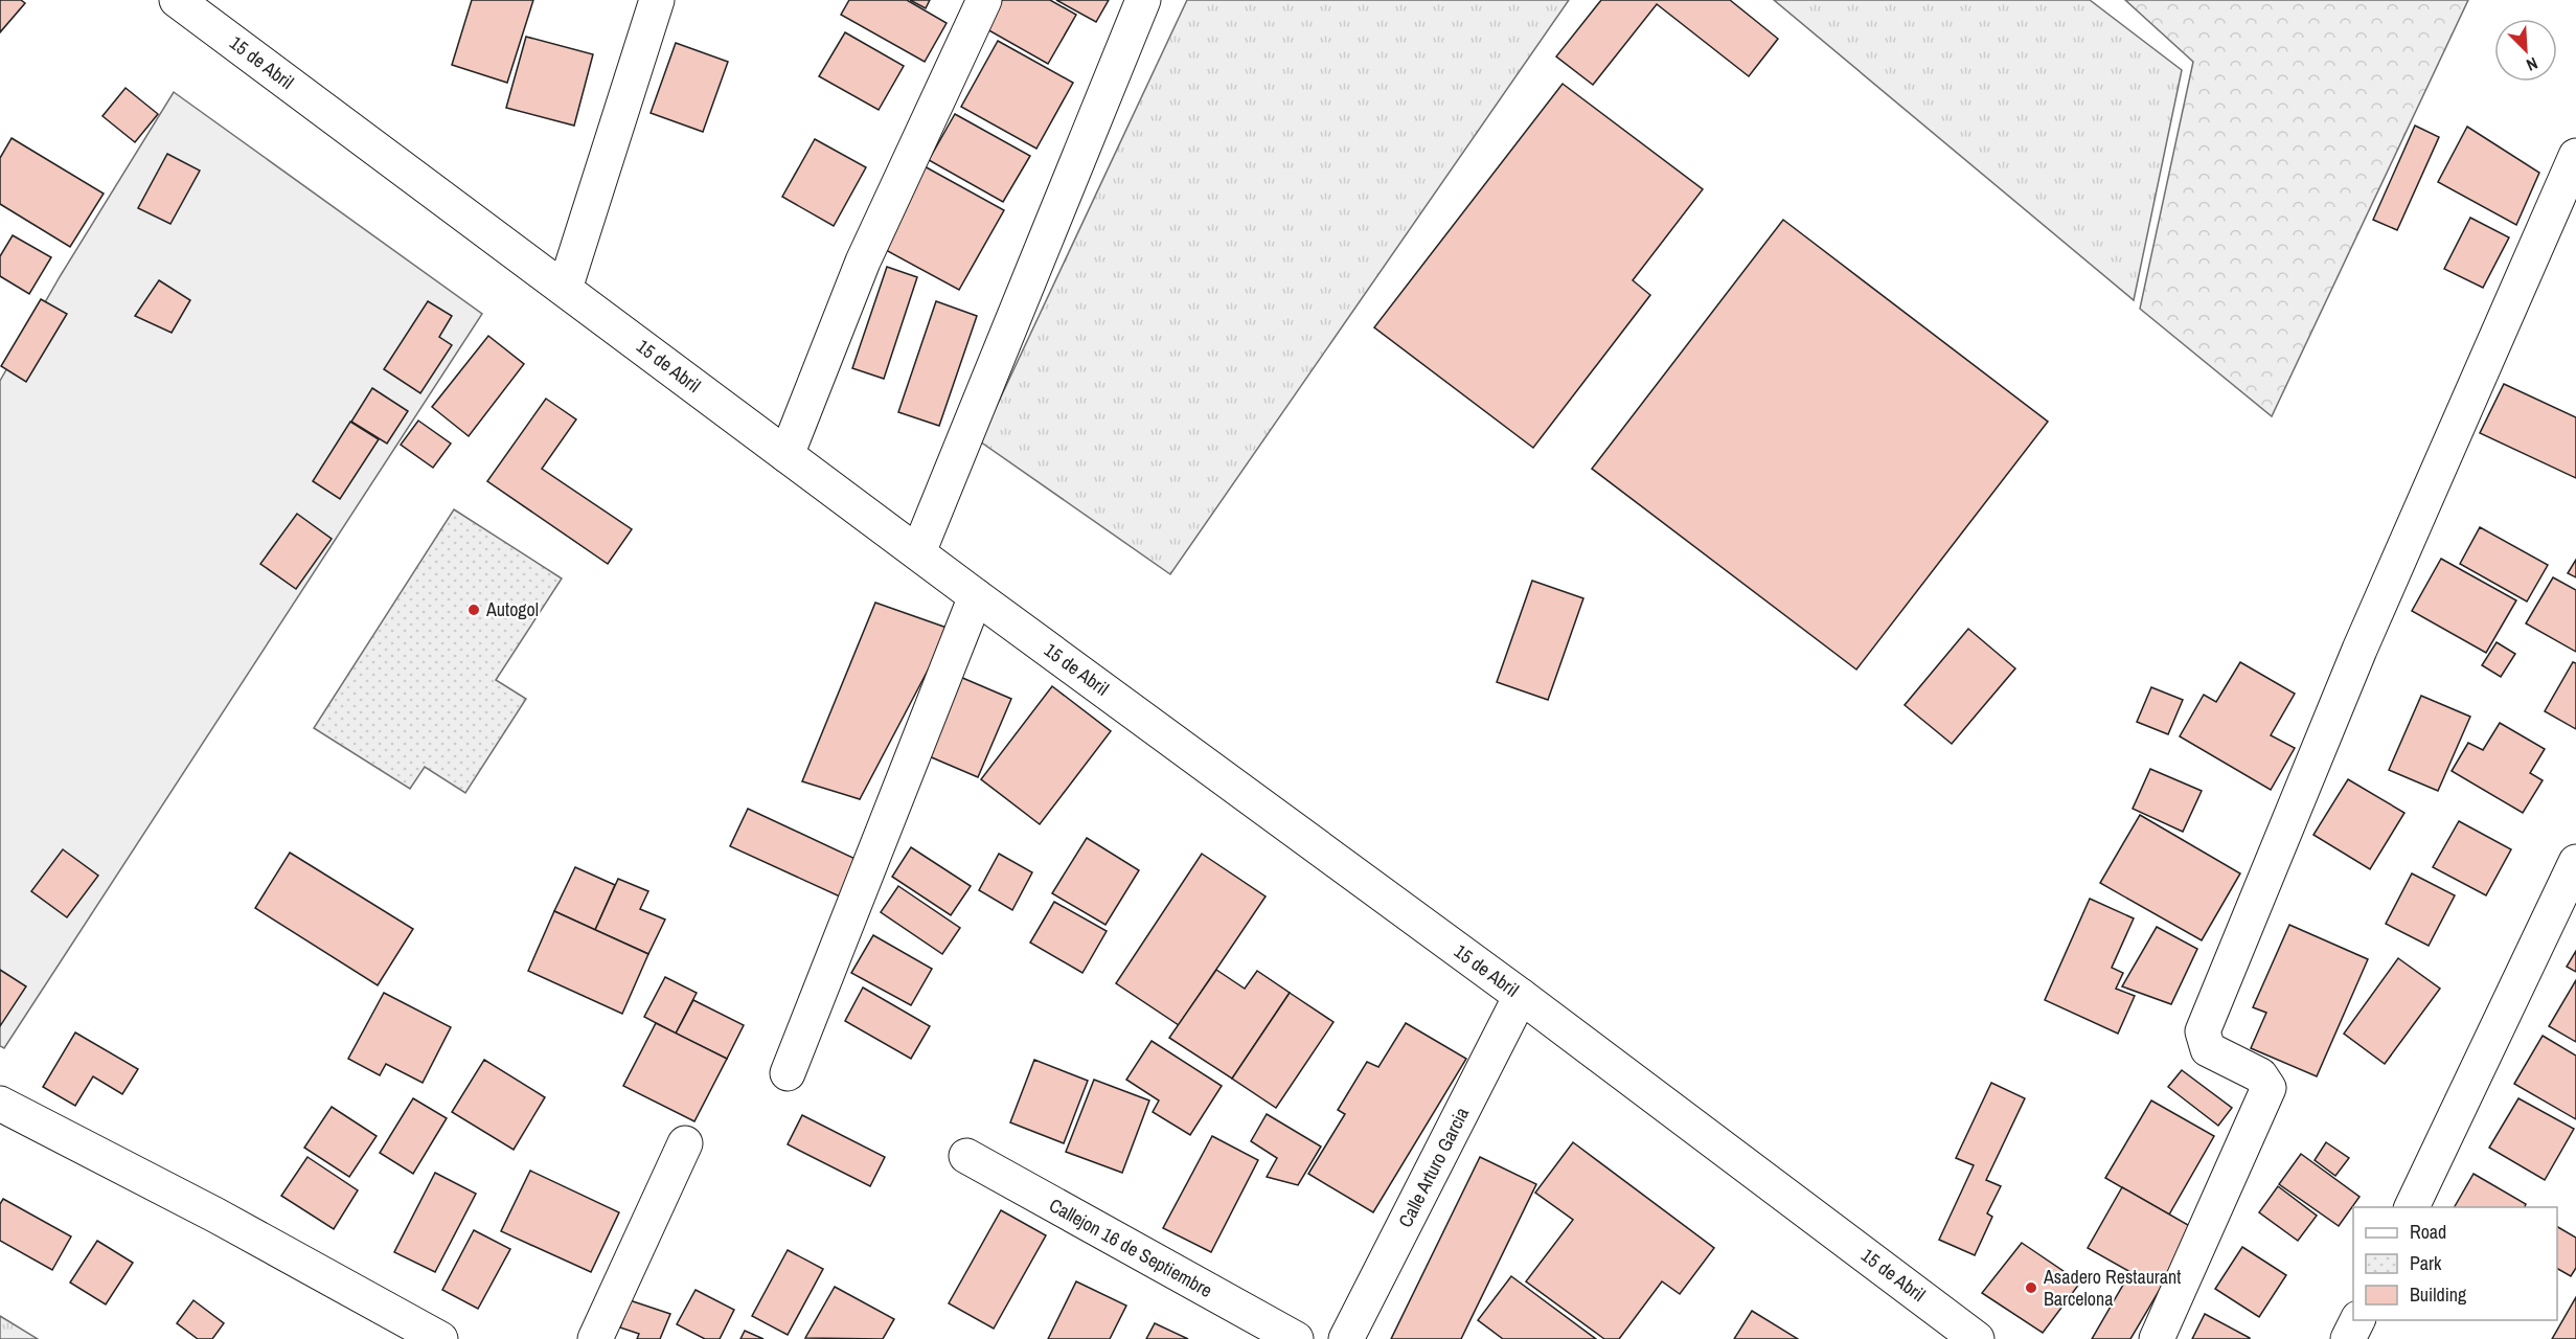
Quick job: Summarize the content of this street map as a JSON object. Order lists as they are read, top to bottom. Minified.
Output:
{"streets":{"street":["15 de Abril","Calle Arturo Garcia","Callejon 16 de Septiembre"]},"crossings":[["15 de Abril","Calle Arturo Garcia"]],"places":["Autogol","Asadero Restaurant Barcelona"],"legend":["Road","Park","Building"],"north":"bottom right"}
